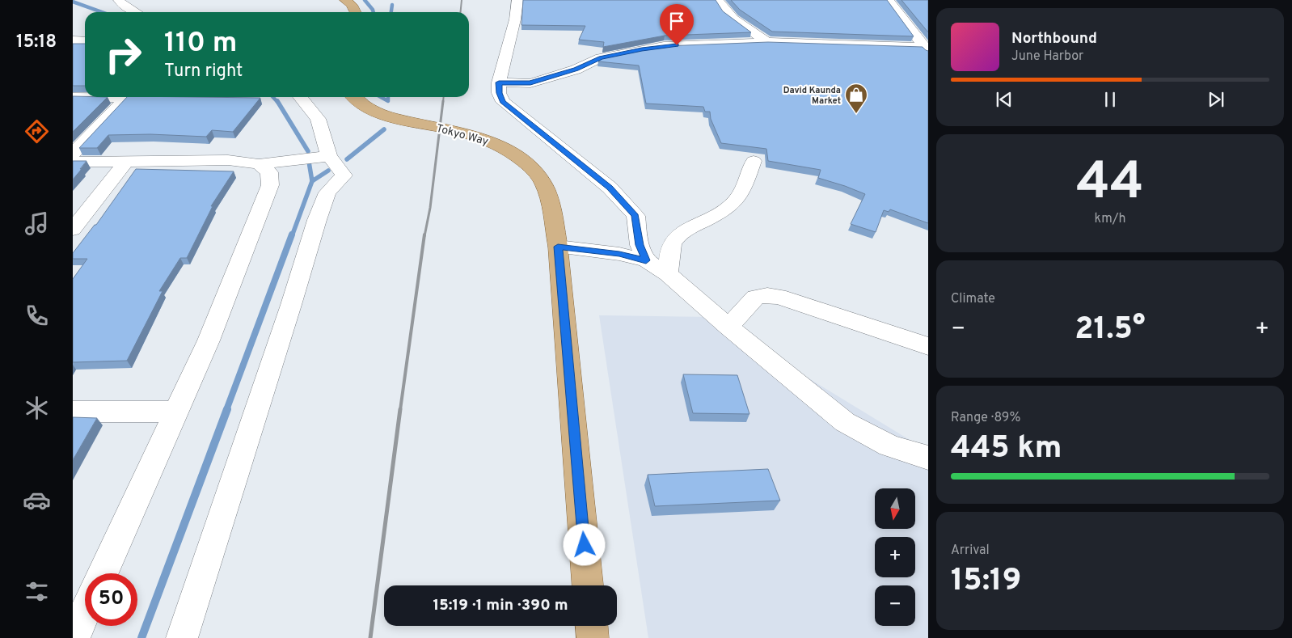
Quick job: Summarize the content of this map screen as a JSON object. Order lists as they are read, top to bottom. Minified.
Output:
{"streets":{"main road":["Tokyo Way"]},"places":{"shop":["David Kaunda Market"]},"north":"bottom","page":{"tabs":"15:18","turn":["110 m","Turn right"],"song":["Northbound","June Harbor"],"tile":[["44","km/h"],"Climate",["Range · 89%","445 km"],["Arrival","15:19"]],"heat":["−","21.5°","+"],"map_buttons":["+","−"],"limit":"50","trip":"15:19 · 1 min · 390 m"}}
